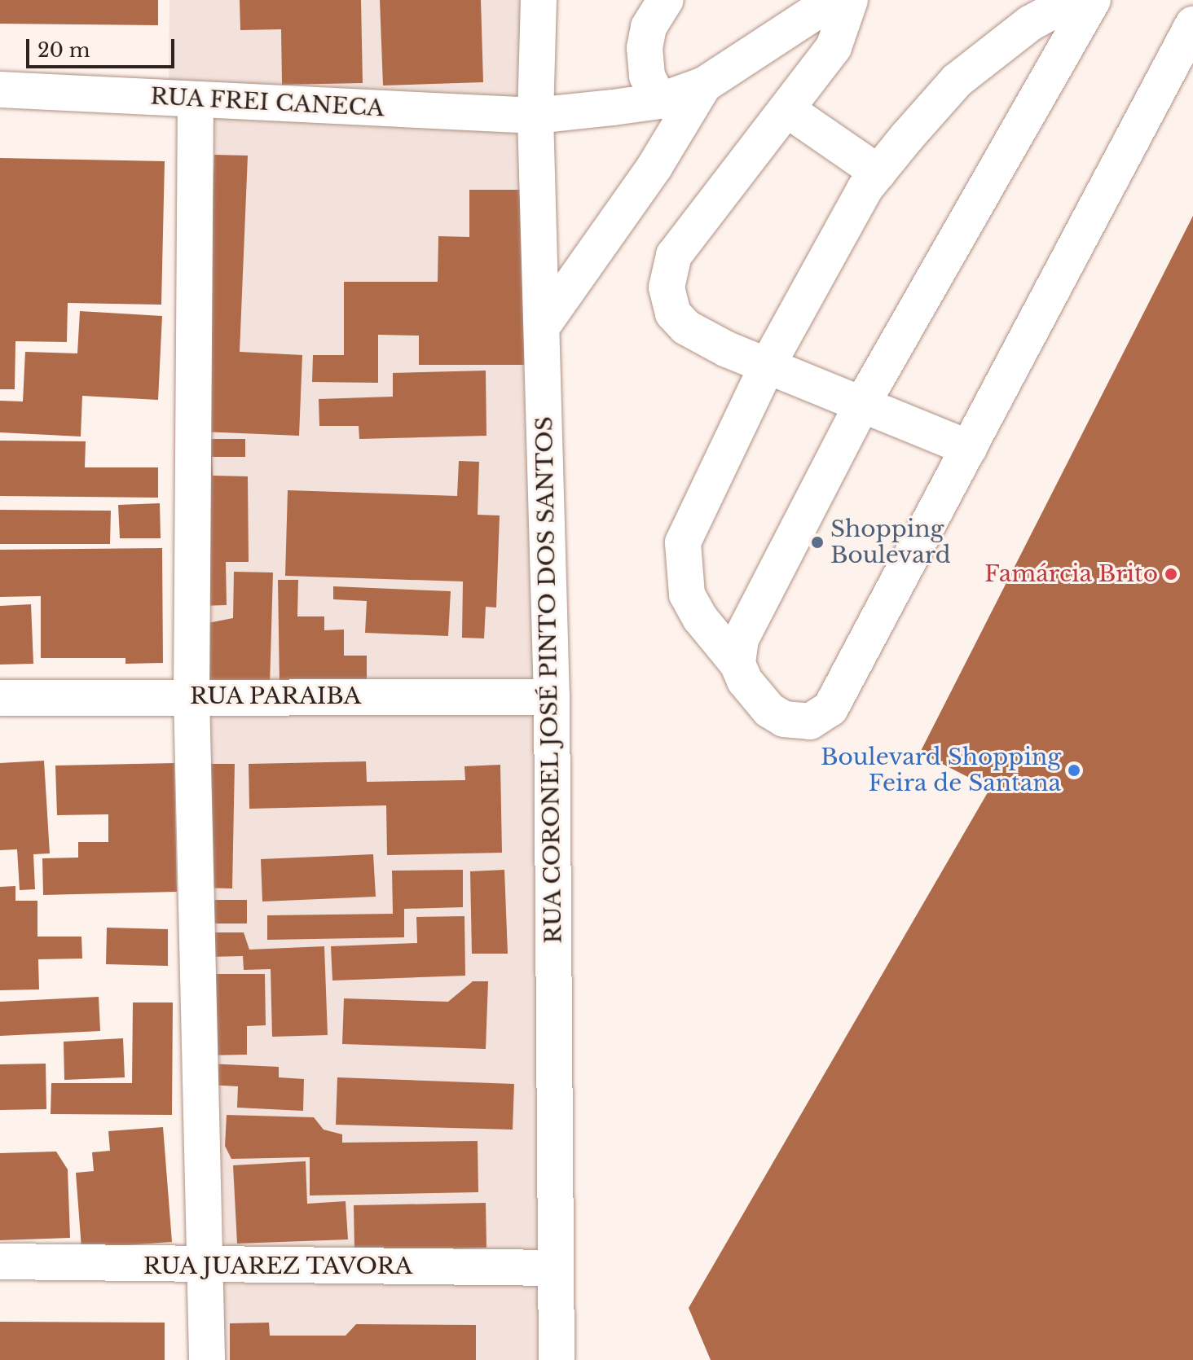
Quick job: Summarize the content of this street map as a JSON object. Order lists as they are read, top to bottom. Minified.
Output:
{"streets":{"street":["RUA FREI CANECA","RUA CORONEL JOSÉ PINTO DOS SANTOS","RUA PARAIBA","RUA JUAREZ TAVORA"]},"crossings":[["RUA FREI CANECA","RUA CORONEL JOSÉ PINTO DOS SANTOS"],["RUA CORONEL JOSÉ PINTO DOS SANTOS","RUA PARAIBA"],["RUA CORONEL JOSÉ PINTO DOS SANTOS","RUA JUAREZ TAVORA"]],"places":["Shopping Boulevard","Famárcia Brito","Boulevard Shopping Feira de Santana"],"scale_bar":"20 m"}
